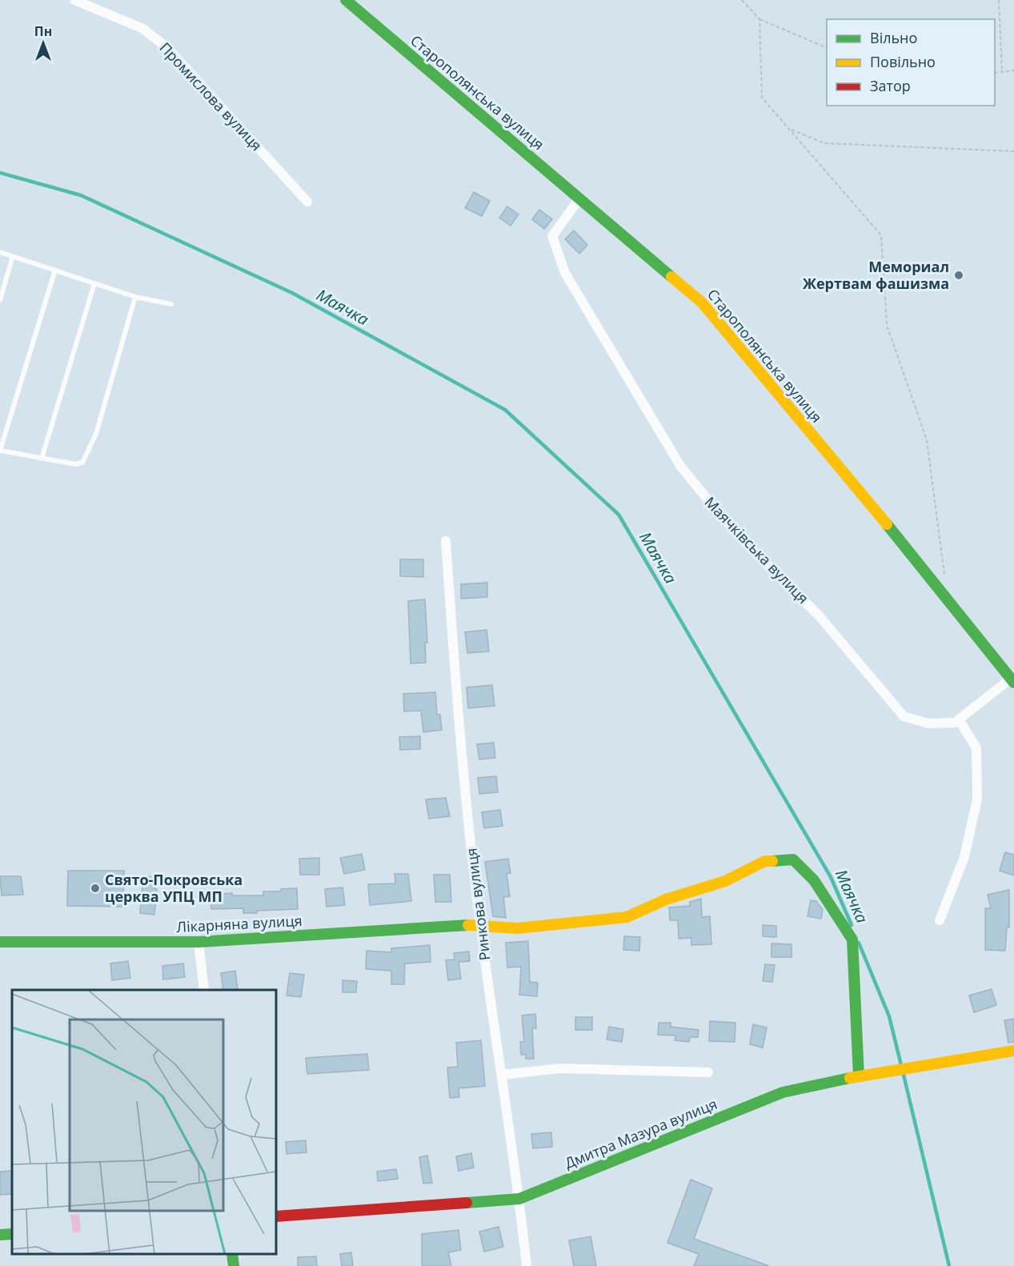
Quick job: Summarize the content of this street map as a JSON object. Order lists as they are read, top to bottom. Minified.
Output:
{"streets":{"street":["Старополянська вулиця","Промислова вулиця","Маячківська вулиця","Ринкова вулиця","Лікарняна вулиця","Дмитра Мазура вулиця"]},"crossings":[["Старополянська вулиця","Маячківська вулиця"],["Ринкова вулиця","Лікарняна вулиця"],["Ринкова вулиця","Дмитра Мазура вулиця"],["Лікарняна вулиця","Дмитра Мазура вулиця"]],"water":["Маячка"],"places":["Мемориал Жертвам фашизма","Свято-Покровська церква УПЦ МП"],"legend":["Вільно","Повільно","Затор"],"north":"top"}
